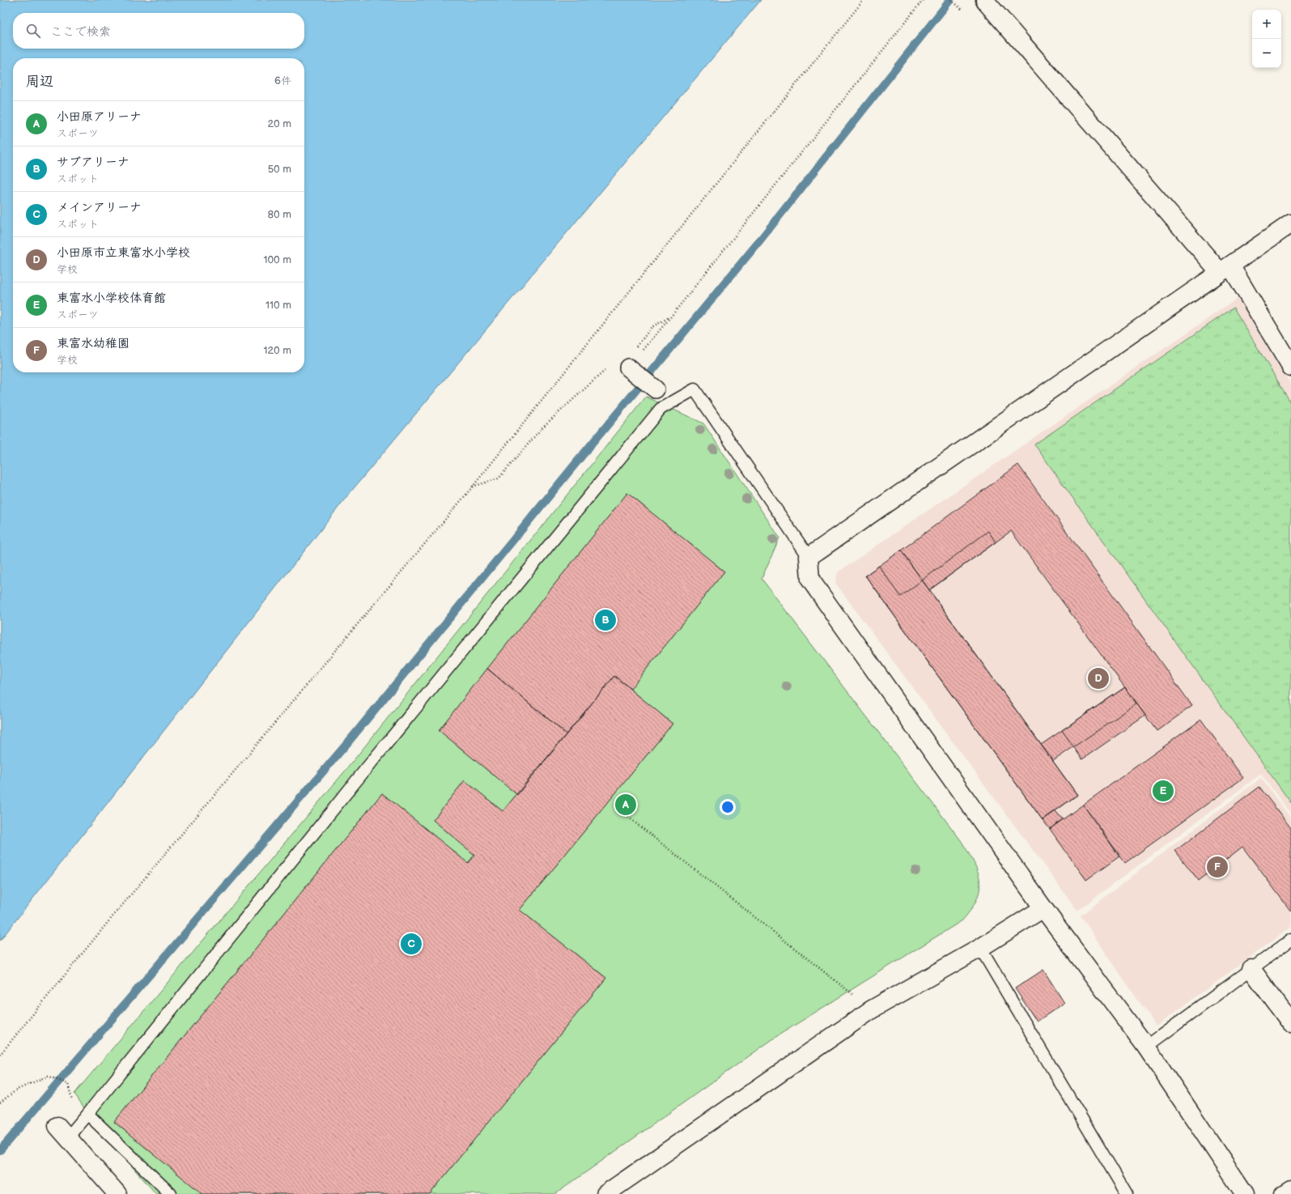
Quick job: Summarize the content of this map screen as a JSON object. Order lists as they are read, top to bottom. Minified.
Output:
{"page":{"map_buttons":["+","−"],"search":"ここで検索","heading":["周辺","6件"],"list":[{"mark":"A","name":"小田原アリーナ","note":"スポーツ","value":"20 m"},{"mark":"B","name":"サブアリーナ","note":"スポット","value":"50 m"},{"mark":"C","name":"メインアリーナ","note":"スポット","value":"80 m"},{"mark":"D","name":"小田原市立東富水小学校","note":"学校","value":"100 m"},{"mark":"E","name":"東富水小学校体育館","note":"スポーツ","value":"110 m"},{"mark":"F","name":"東富水幼稚園","note":"学校","value":"120 m"}],"pins":["B","D","E","A","F","C"]}}
